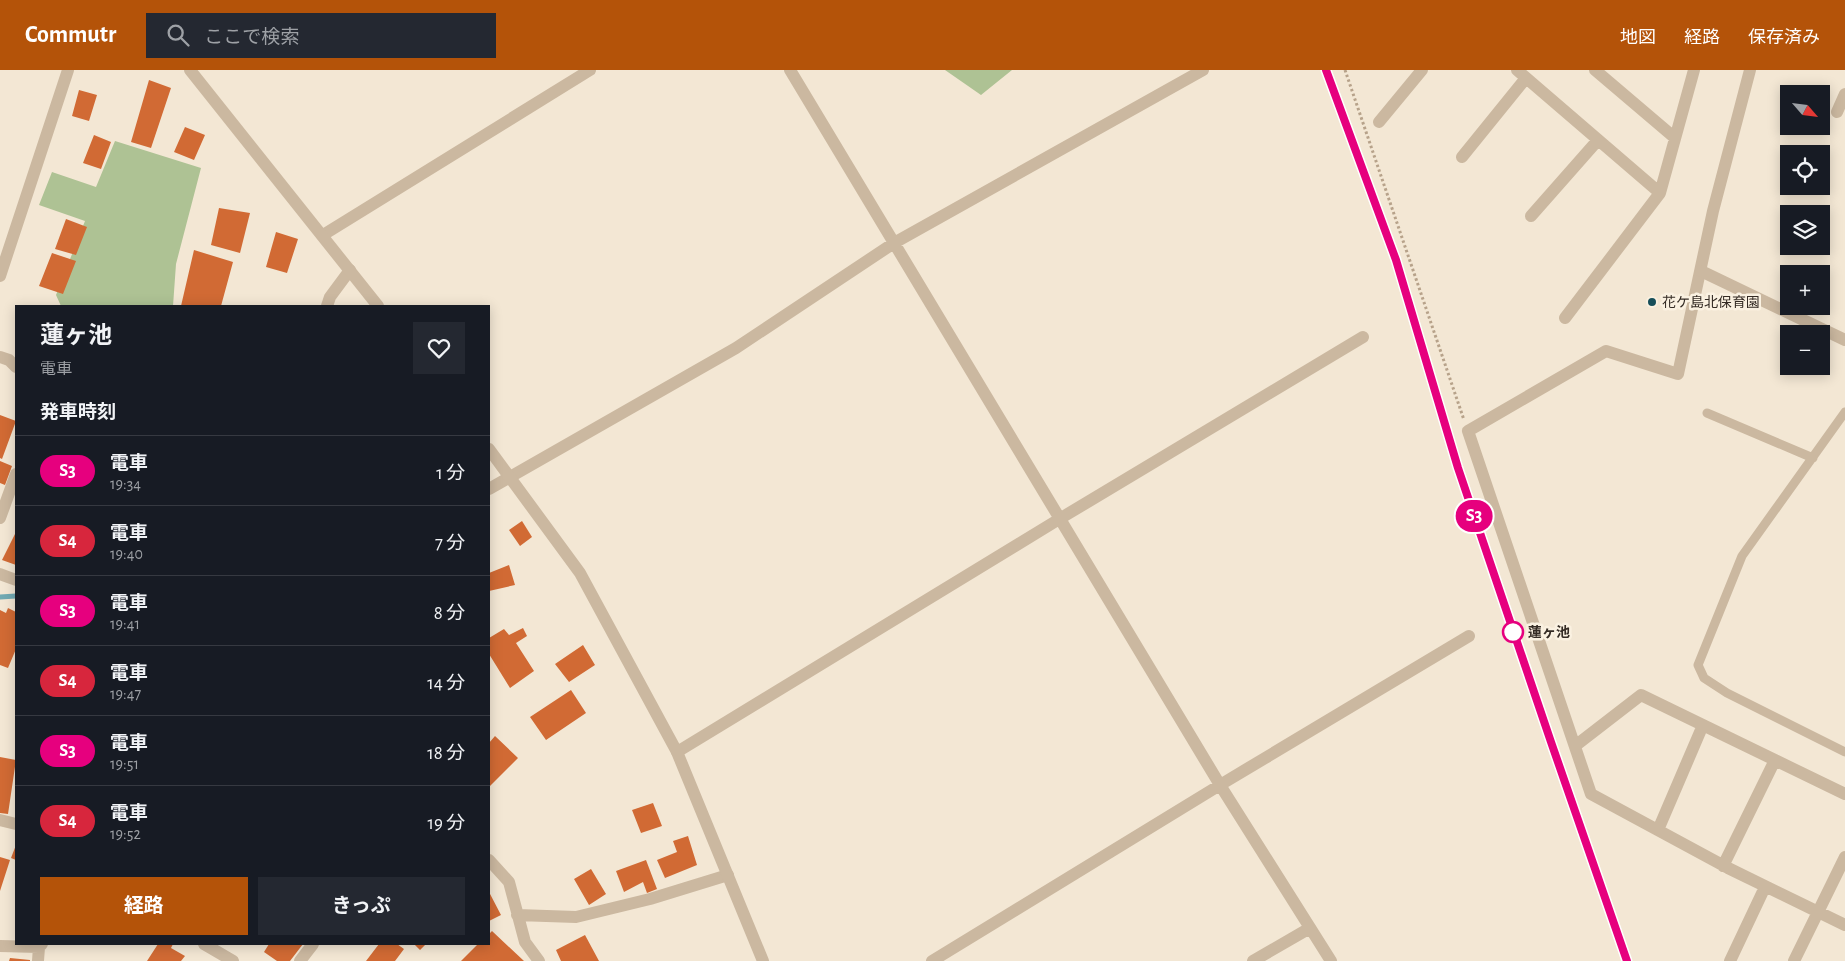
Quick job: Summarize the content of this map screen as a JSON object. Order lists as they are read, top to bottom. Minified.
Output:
{"places":["花ケ島北保育園","蓮ヶ池"],"north":"bottom right","page":{"header":"Commutr","search":"ここで検索","nav":["地図","経路","保存済み"],"on_map":"S3","map_buttons":["+","−"],"heading":[["蓮ヶ池","電車"],"発車時刻"],"list":[{"mark":"S3","name":"電車","note":"19:34","value":"1 分"},{"mark":"S4","name":"電車","note":"19:40","value":"7 分"},{"mark":"S3","name":"電車","note":"19:41","value":"8 分"},{"mark":"S4","name":"電車","note":"19:47","value":"14 分"},{"mark":"S3","name":"電車","note":"19:51","value":"18 分"},{"mark":"S4","name":"電車","note":"19:52","value":"19 分"}],"buttons":["経路","きっぷ"]}}
